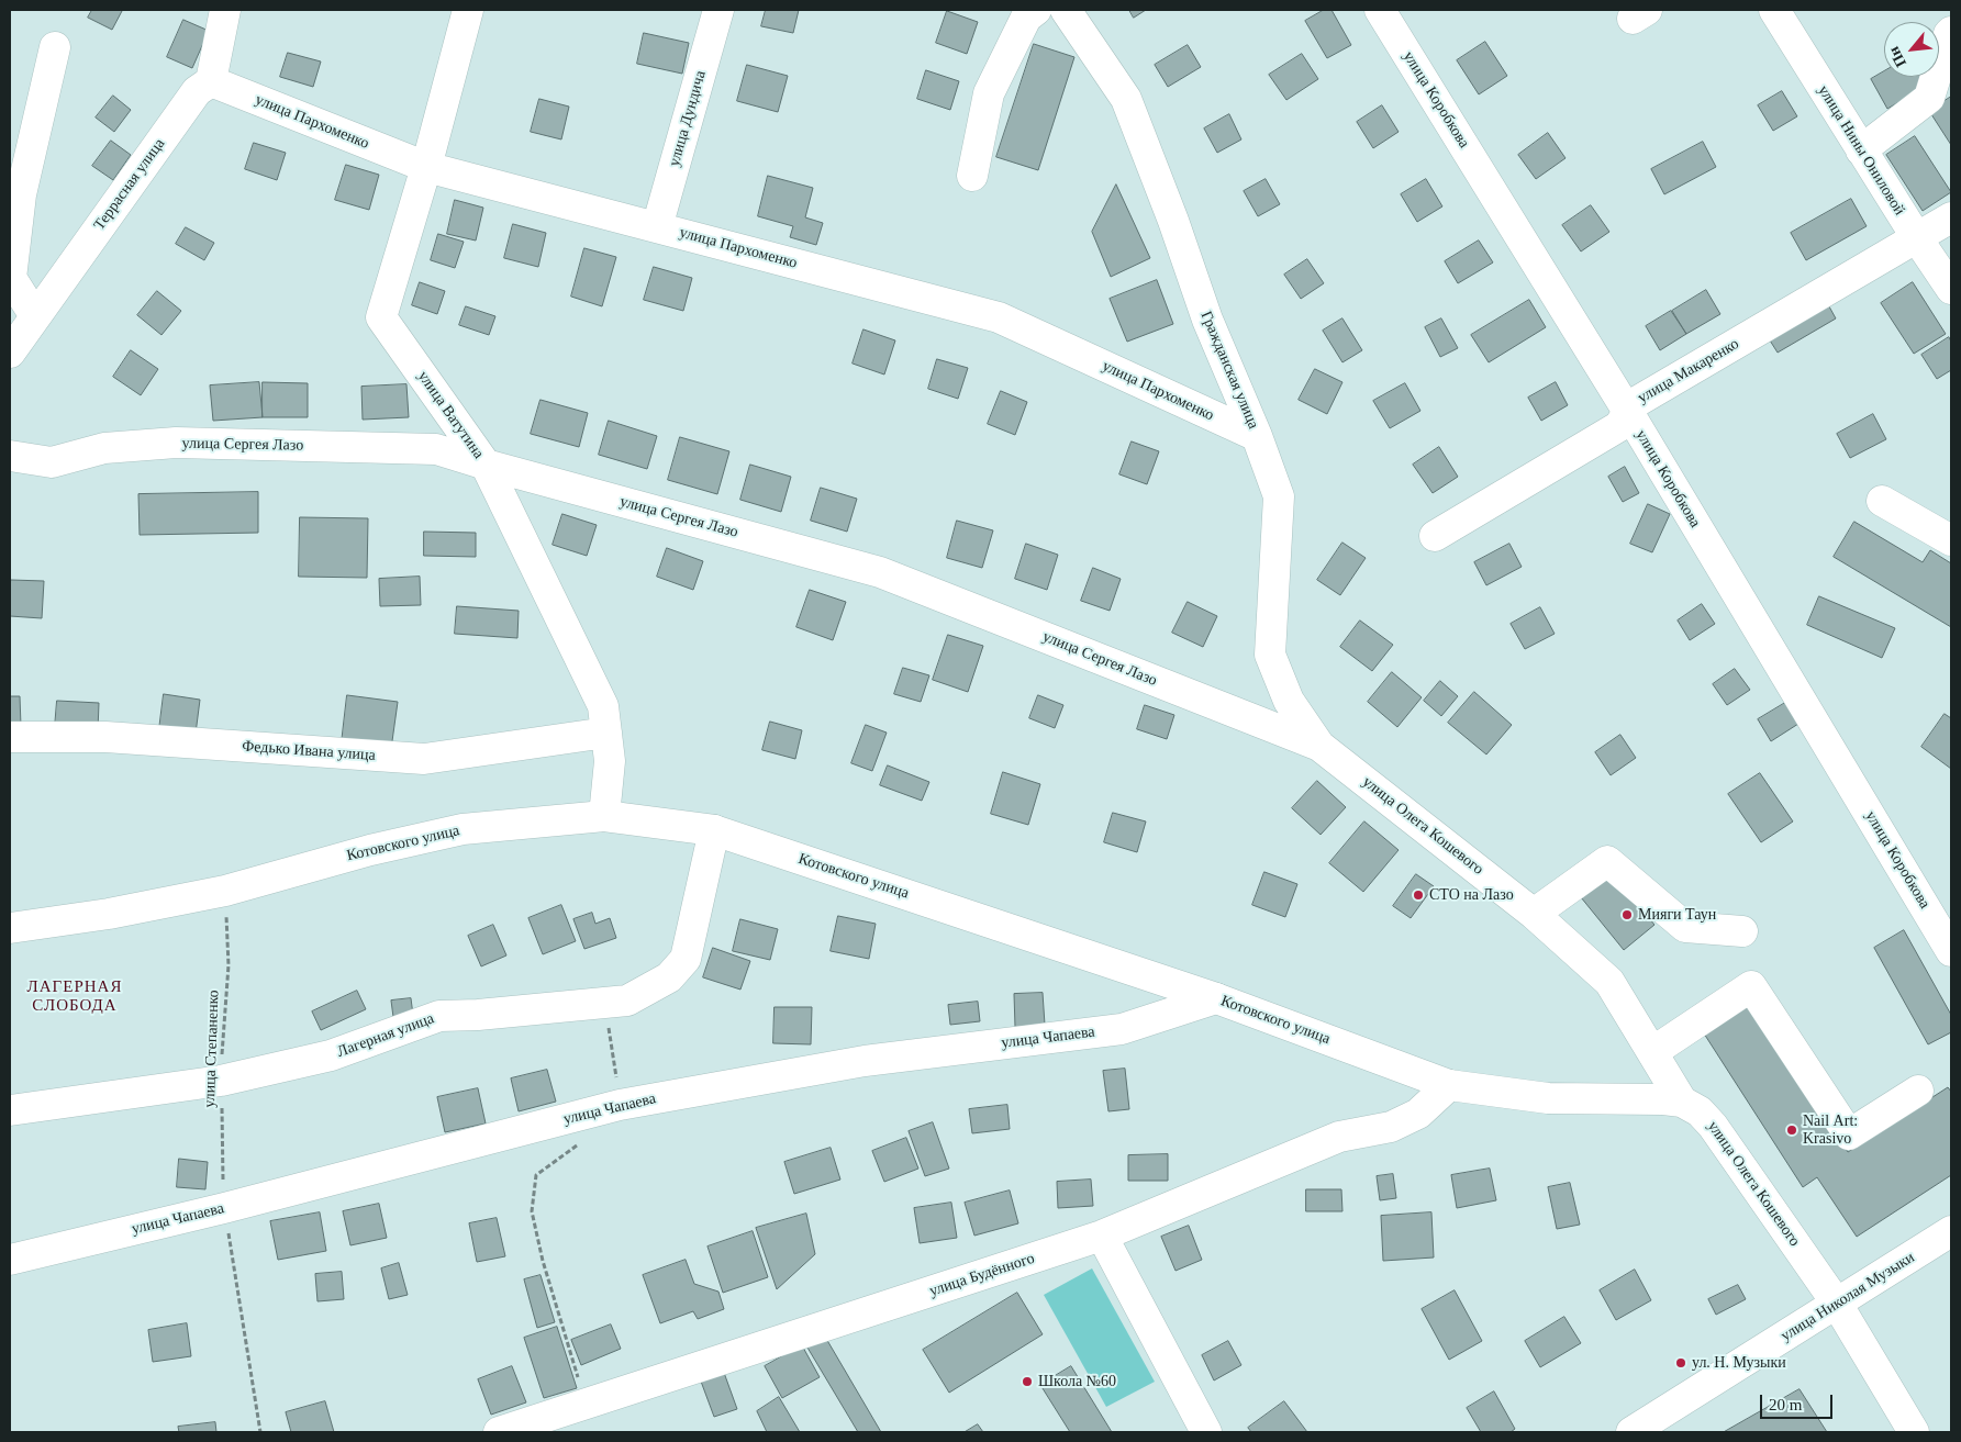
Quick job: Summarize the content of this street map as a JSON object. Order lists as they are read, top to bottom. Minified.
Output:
{"streets":{"street":["улица Коробкова","улица Дундича","улица Пархоменко","улица Нины Ониловой","Террасная улица","Гражданская улица","улица Макаренко","улица Ватутина","улица Сергея Лазо","Федько Ивана улица","улица Олега Кошевого","Котовского улица","Лагерная улица","улица Чапаева","улица Будённого","улица Николая Музыки"],"path":["улица Степаненко"]},"crossings":[["улица Коробкова","улица Макаренко"],["улица Дундича","улица Пархоменко"],["улица Пархоменко","Террасная улица"],["улица Пархоменко","Гражданская улица"],["улица Пархоменко","улица Ватутина"],["улица Нины Ониловой","улица Макаренко"],["Гражданская улица","улица Сергея Лазо"],["Гражданская улица","улица Олега Кошевого"],["улица Ватутина","улица Сергея Лазо"],["улица Ватутина","Федько Ивана улица"],["улица Ватутина","Котовского улица"],["улица Сергея Лазо","улица Олега Кошевого"],["улица Олега Кошевого","Котовского улица"],["улица Олега Кошевого","улица Николая Музыки"],["Котовского улица","Лагерная улица"],["Котовского улица","улица Чапаева"],["Котовского улица","улица Степаненко"],["Котовского улица","улица Будённого"],["Лагерная улица","улица Степаненко"],["улица Чапаева","улица Степаненко"]],"districts":["ЛАГЕРНАЯ СЛОБОДА"],"places":["СТО на Лазо","Мияги Таун","Nail Art: Krasivo","ул. Н. Музыки","Школа №60"],"scale_bar":"20 m","north":"bottom left"}
